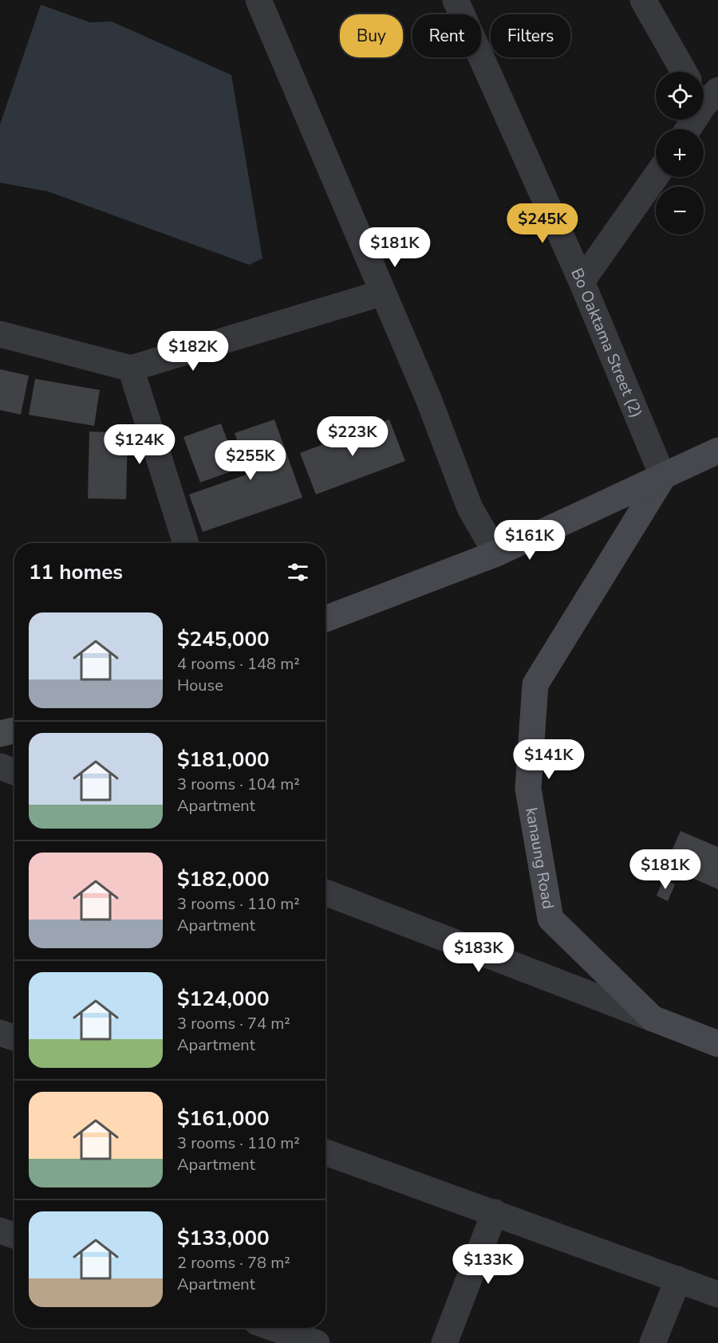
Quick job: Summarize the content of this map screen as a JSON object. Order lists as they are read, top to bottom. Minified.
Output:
{"streets":{"street":["Bo Oaktama Street (2)","kanaung Road"]},"crossings":[["Bo Oaktama Street (2)","kanaung Road"]],"page":{"chip":["Buy","Rent","Filters"],"map_buttons":["+","−"],"price":["$245K","$181K","$182K","$223K","$124K","$255K","$161K","$141K","$181K","$183K","$133K"],"heading":"11 homes","list":[{"name":"$245,000","note":"4 rooms · 148 m² · House"},{"name":"$181,000","note":"3 rooms · 104 m² · Apartment"},{"name":"$182,000","note":"3 rooms · 110 m² · Apartment"},{"name":"$124,000","note":"3 rooms · 74 m² · Apartment"},{"name":"$161,000","note":"3 rooms · 110 m² · Apartment"},{"name":"$133,000","note":"2 rooms · 78 m² · Apartment"}]}}
